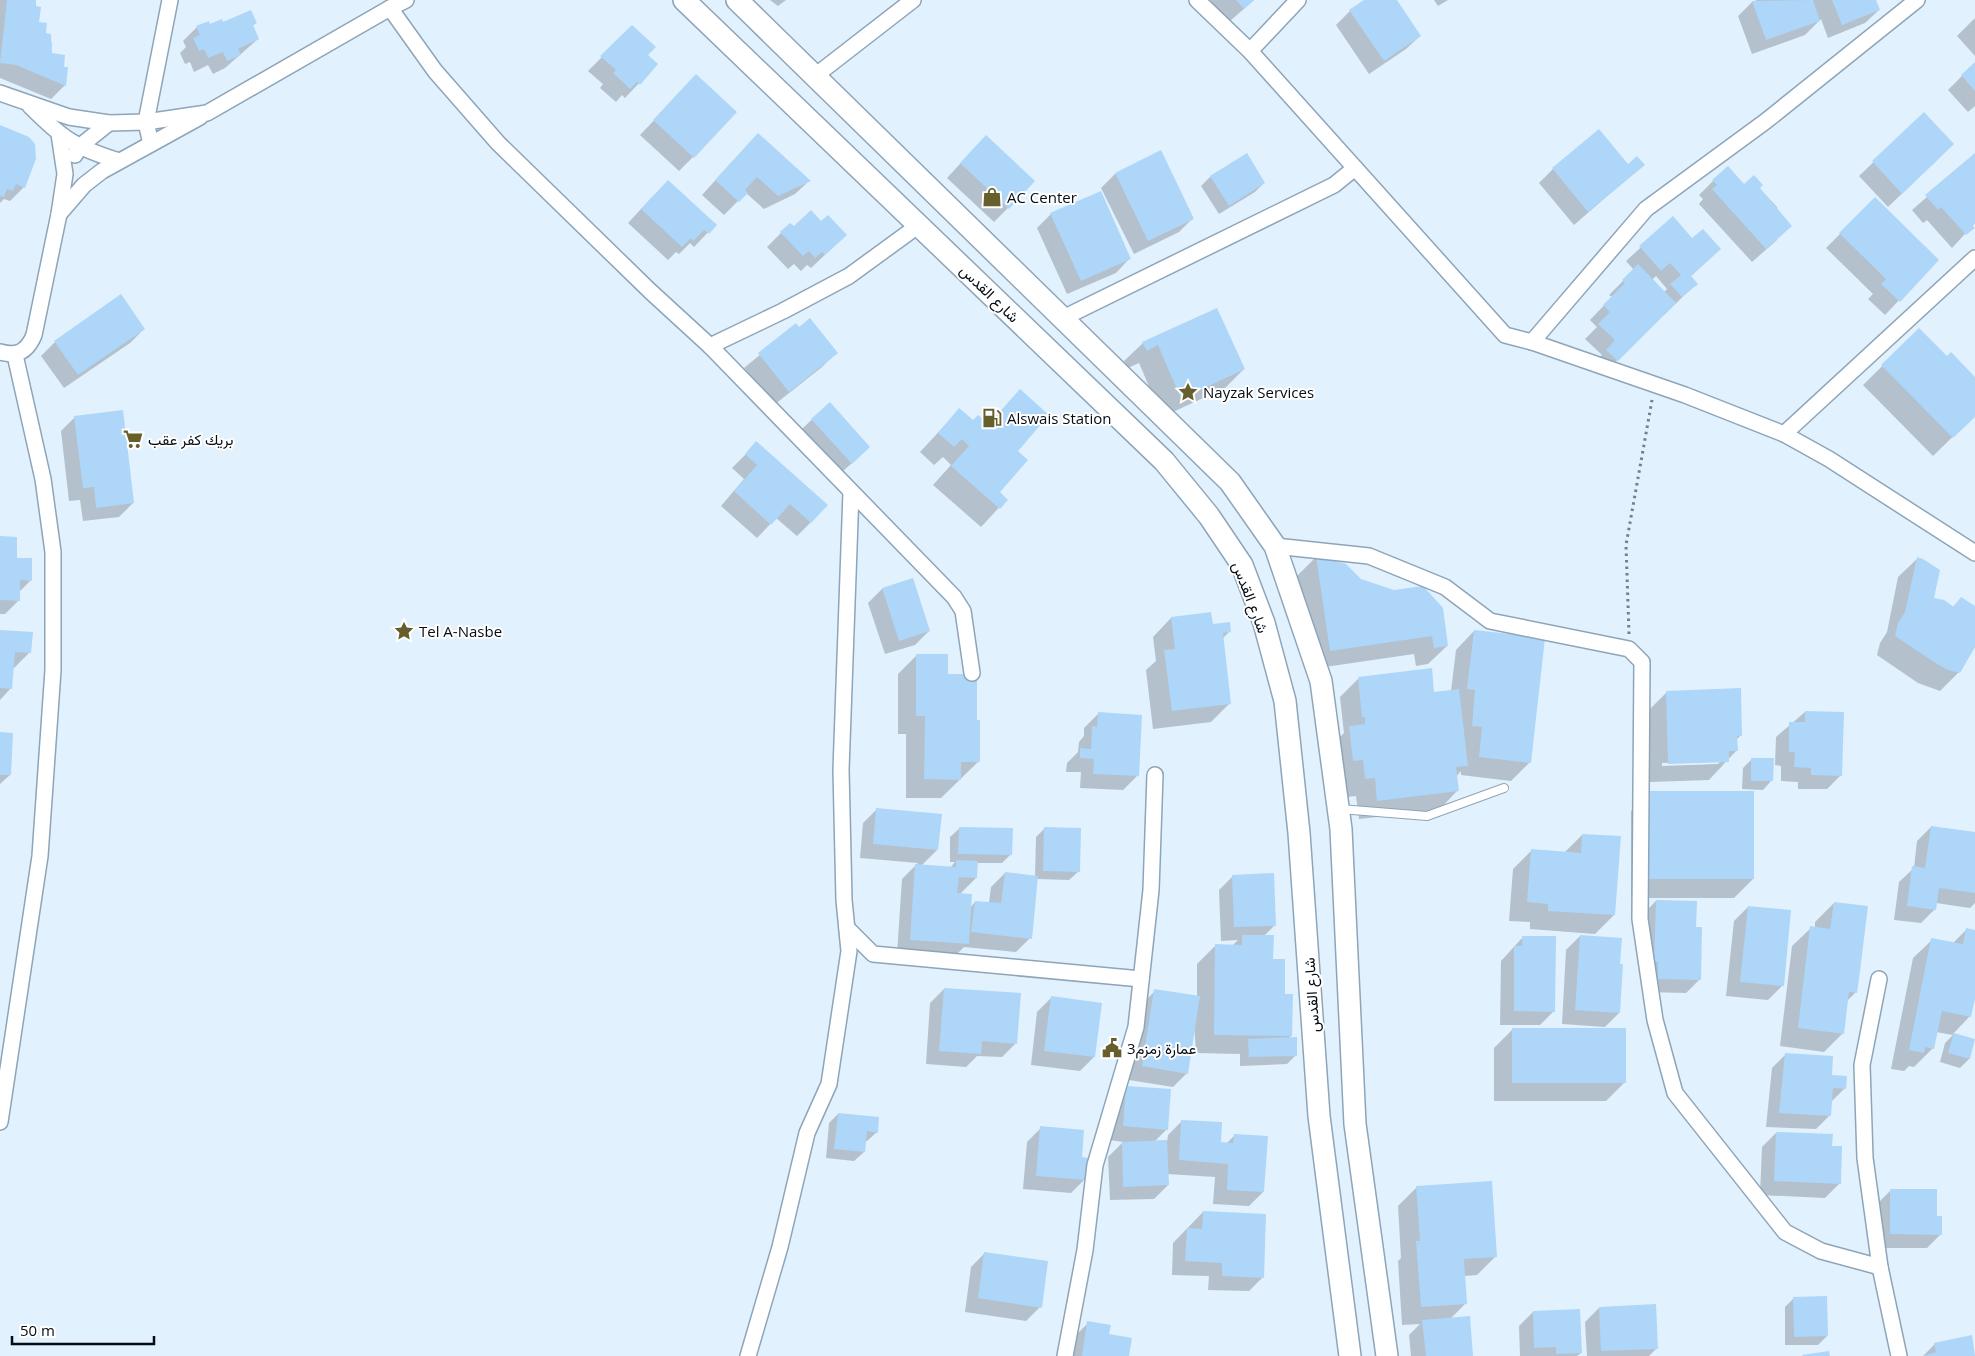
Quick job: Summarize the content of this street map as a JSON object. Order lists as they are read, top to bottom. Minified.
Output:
{"streets":{"main road":["شارع القدس"]},"places":{"shop":["AC Center"],"place":["Nayzak Services","Tel A-Nasbe"],"fuel station":["Alswais Station"],"supermarket":["بريك كفر عقب"],"public building":["عمارة زمزم3"]},"scale_bar":"50 m"}
